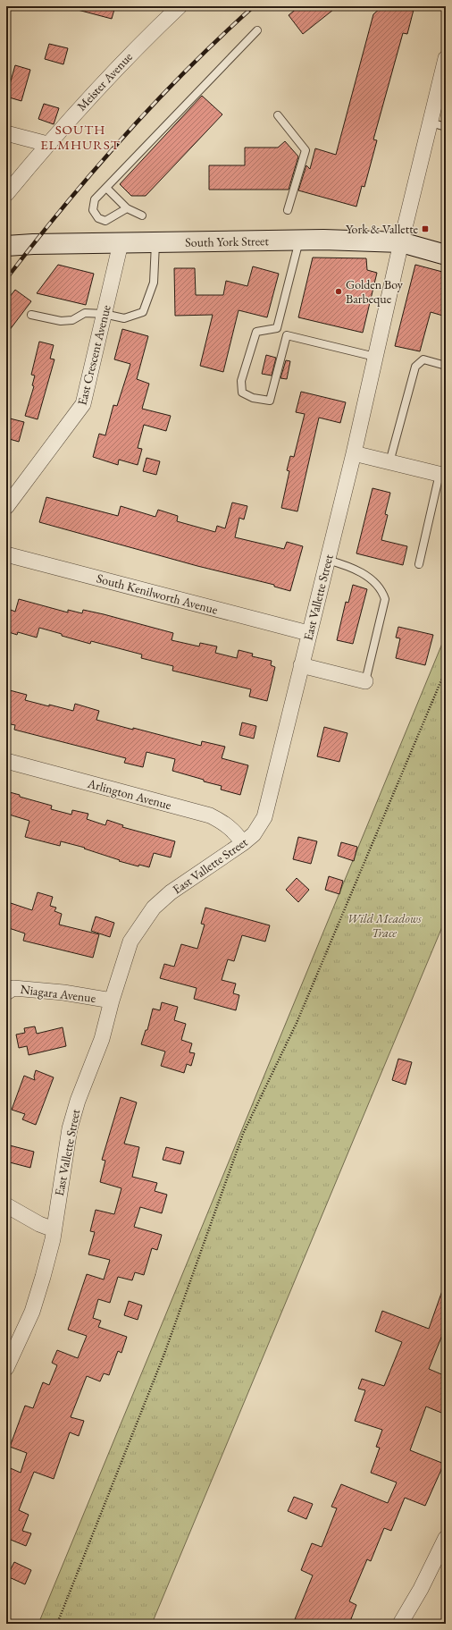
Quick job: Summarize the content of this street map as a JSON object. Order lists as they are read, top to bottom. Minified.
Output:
{"streets":{"main road":["South York Street"],"street":["Meister Avenue","East Crescent Avenue","South Kenilworth Avenue","East Vallette Street","Arlington Avenue","Niagara Avenue"]},"crossings":[["South York Street","East Crescent Avenue"],["South York Street","East Vallette Street"],["South Kenilworth Avenue","East Vallette Street"],["East Vallette Street","Arlington Avenue"],["East Vallette Street","Niagara Avenue"]],"districts":["SOUTH ELMHURST"],"parks":["Wild Meadows Trace"],"places":{"transit":["York & Vallette"],"other":["Golden Boy Barbeque"]}}
